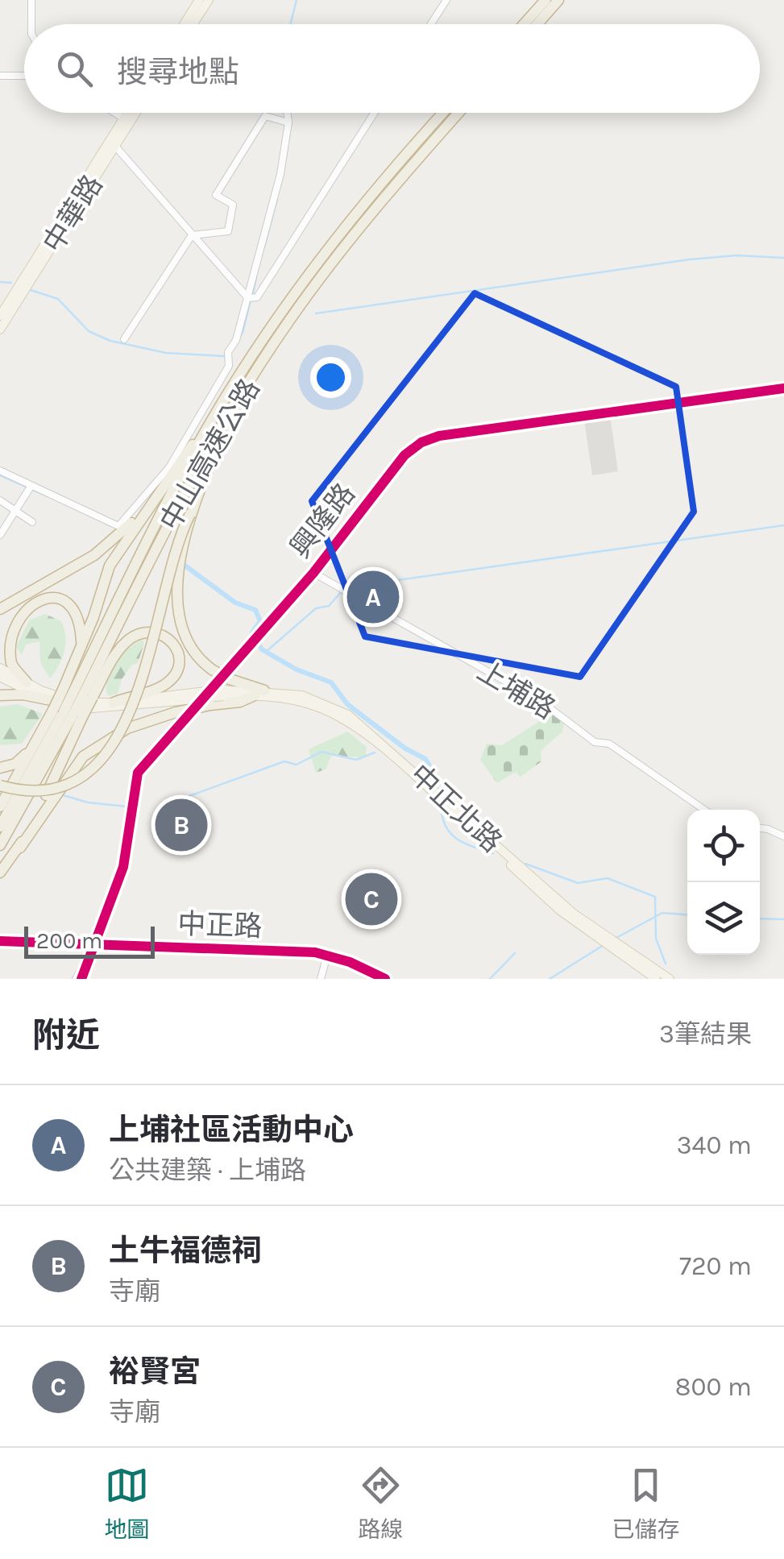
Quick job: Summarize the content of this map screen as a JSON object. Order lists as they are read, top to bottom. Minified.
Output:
{"streets":{"highway":["中山高速公路"],"main road":["中華路","中正北路","中正路"],"street":["興隆路","上埔路"]},"crossings":[["興隆路","上埔路"],["興隆路","中正路"]],"scale_bar":"200 m","page":{"search":"搜尋地點","pins":["A","B","C"],"scale":"200 m","heading":["附近","3筆結果"],"list":[{"mark":"A","name":"上埔社區活動中心","note":"公共建築 · 上埔路","value":"340 m"},{"mark":"B","name":"土牛福德祠","note":"寺廟","value":"720 m"},{"mark":"C","name":"裕賢宮","note":"寺廟","value":"800 m"}],"nav":["地圖","路線","已儲存"]}}
